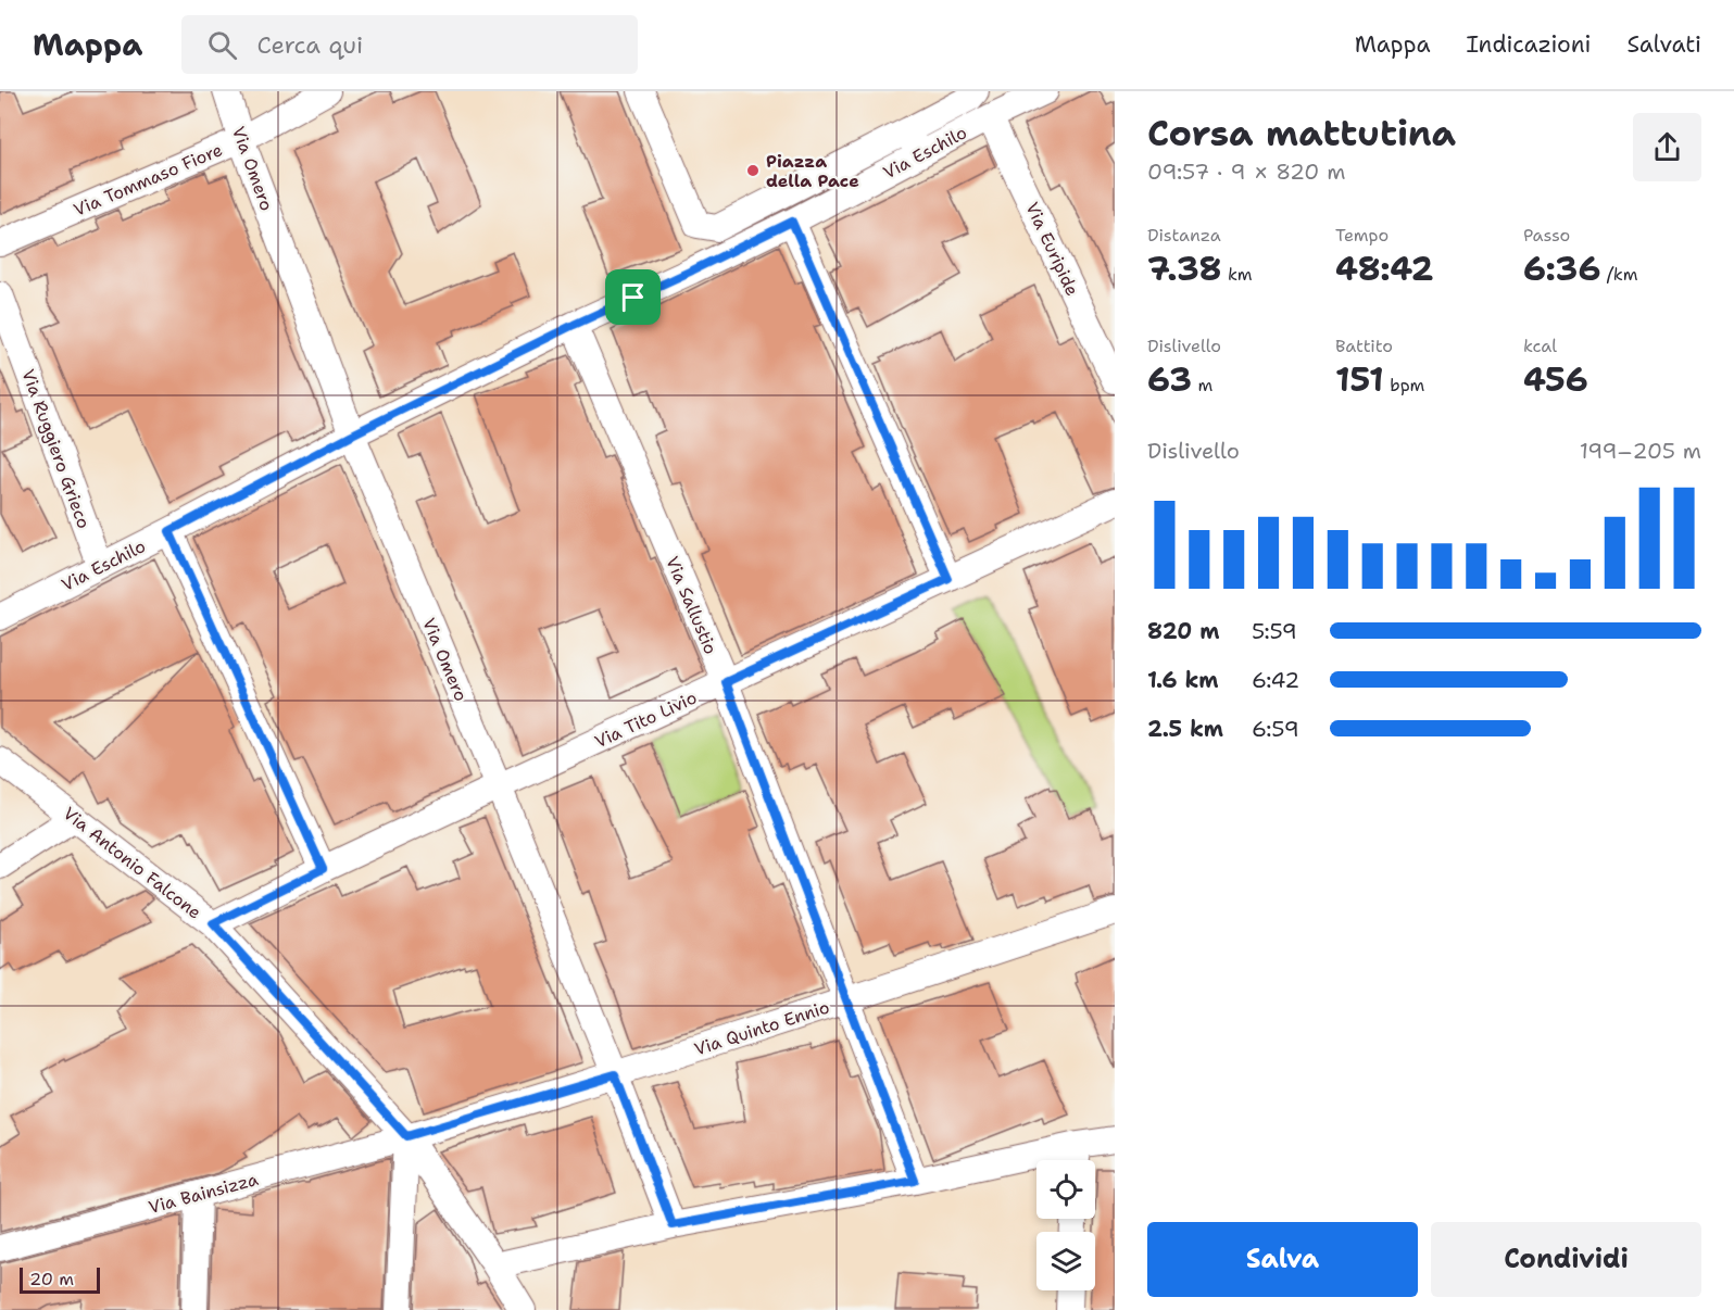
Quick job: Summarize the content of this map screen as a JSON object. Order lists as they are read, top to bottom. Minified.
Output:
{"streets":{"street":["Via Eschilo","Via Omero","Via Tommaso Fiore","Via Euripide","Via Ruggiero Grieco","Via Sallustio","Via Tito Livio","Via Antonio Falcone","Via Quinto Ennio","Via Bainsizza"]},"crossings":[["Via Eschilo","Via Omero"],["Via Eschilo","Via Euripide"],["Via Eschilo","Via Ruggiero Grieco"],["Via Eschilo","Via Sallustio"],["Via Omero","Via Tommaso Fiore"],["Via Omero","Via Tito Livio"],["Via Omero","Via Quinto Ennio"],["Via Sallustio","Via Tito Livio"],["Via Sallustio","Via Quinto Ennio"],["Via Tito Livio","Via Antonio Falcone"],["Via Antonio Falcone","Via Quinto Ennio"],["Via Antonio Falcone","Via Bainsizza"],["Via Quinto Ennio","Via Bainsizza"]],"places":["Piazza della Pace"],"scale_bar":"20 m","page":{"header":"Mappa","search":"Cerca qui","nav":["Mappa","Indicazioni","Salvati"],"heading":["Corsa mattutina","09:57 · 9 × 820 m"],"stats":[["Distanza","7.38 km"],["Tempo","48:42"],["Passo","6:36 /km"],["Dislivello","63 m"],["Battito","151 bpm"],["kcal","456"]],"chart":["Dislivello","199–205 m"],"list":[{"name":"820 m","note":"5:59"},{"name":"1.6 km","note":"6:42"},{"name":"2.5 km","note":"6:59"}],"buttons":["Salva","Condividi"],"scale":"20 m"}}
